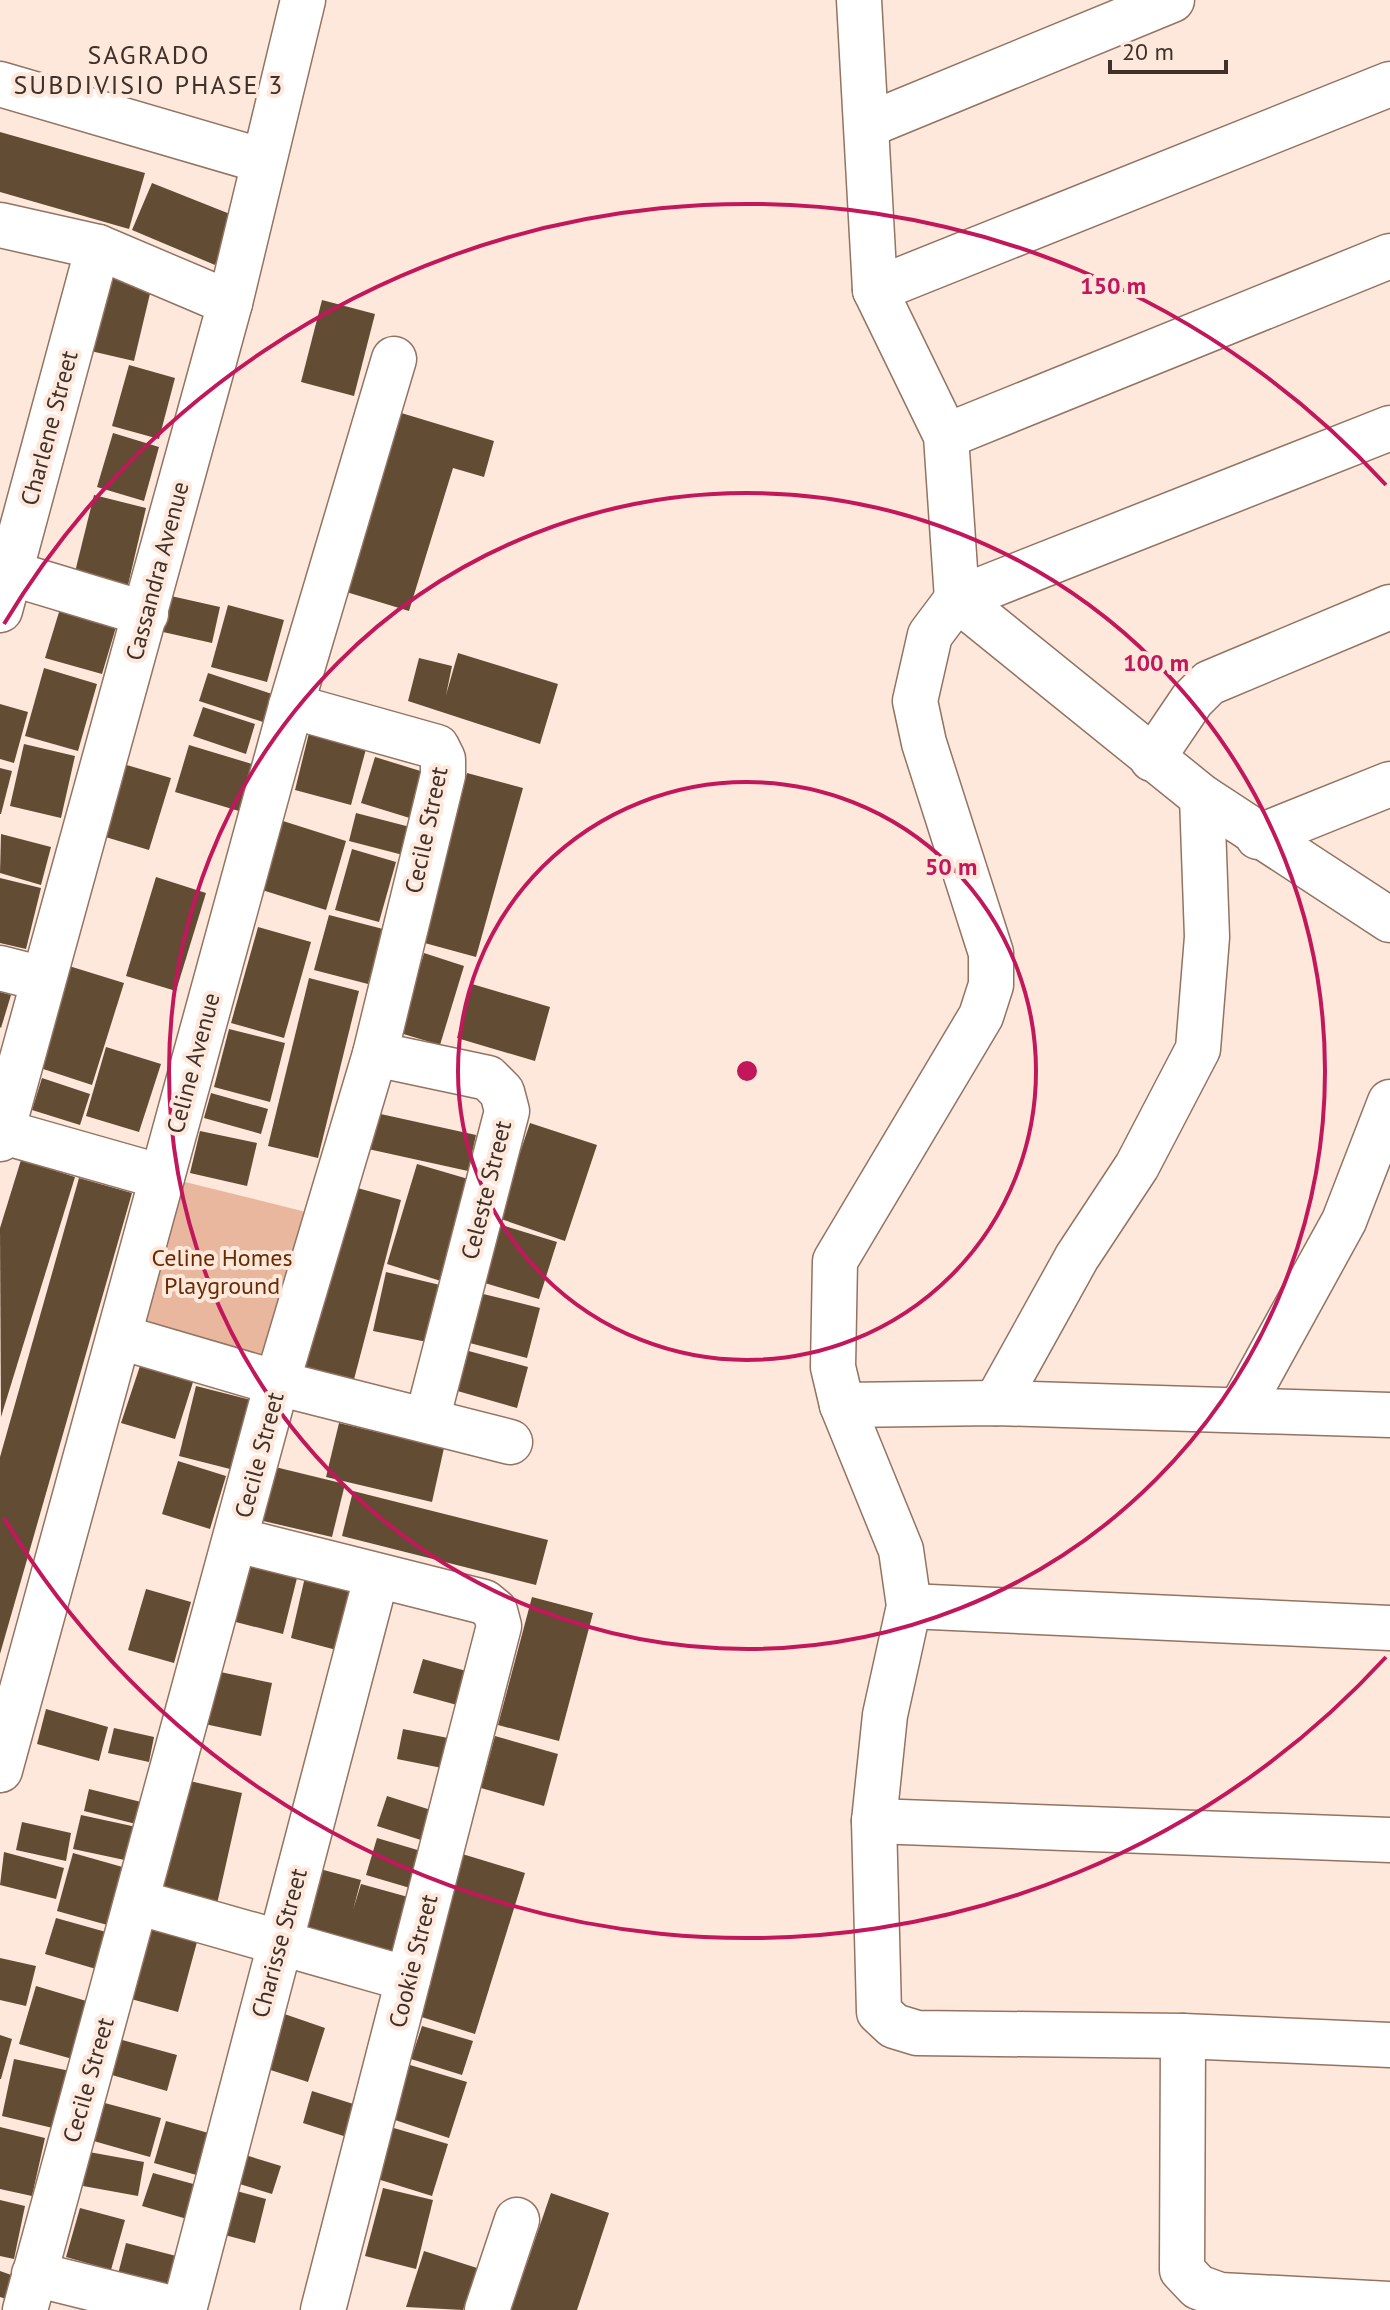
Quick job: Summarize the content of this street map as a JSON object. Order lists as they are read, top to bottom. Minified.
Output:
{"streets":{"street":["Charlene Street","Cassandra Avenue","Cecile Street","Celine Avenue","Celeste Street","Charisse Street","Cookie Street"]},"crossings":[["Cecile Street","Celine Avenue"],["Cecile Street","Celeste Street"],["Charisse Street","Cookie Street"]],"districts":["SAGRADO SUBDIVISIO PHASE 3"],"parks":["Celine Homes Playground"],"scale_bar":"20 m","rings":["150 m","100 m","50 m"]}
